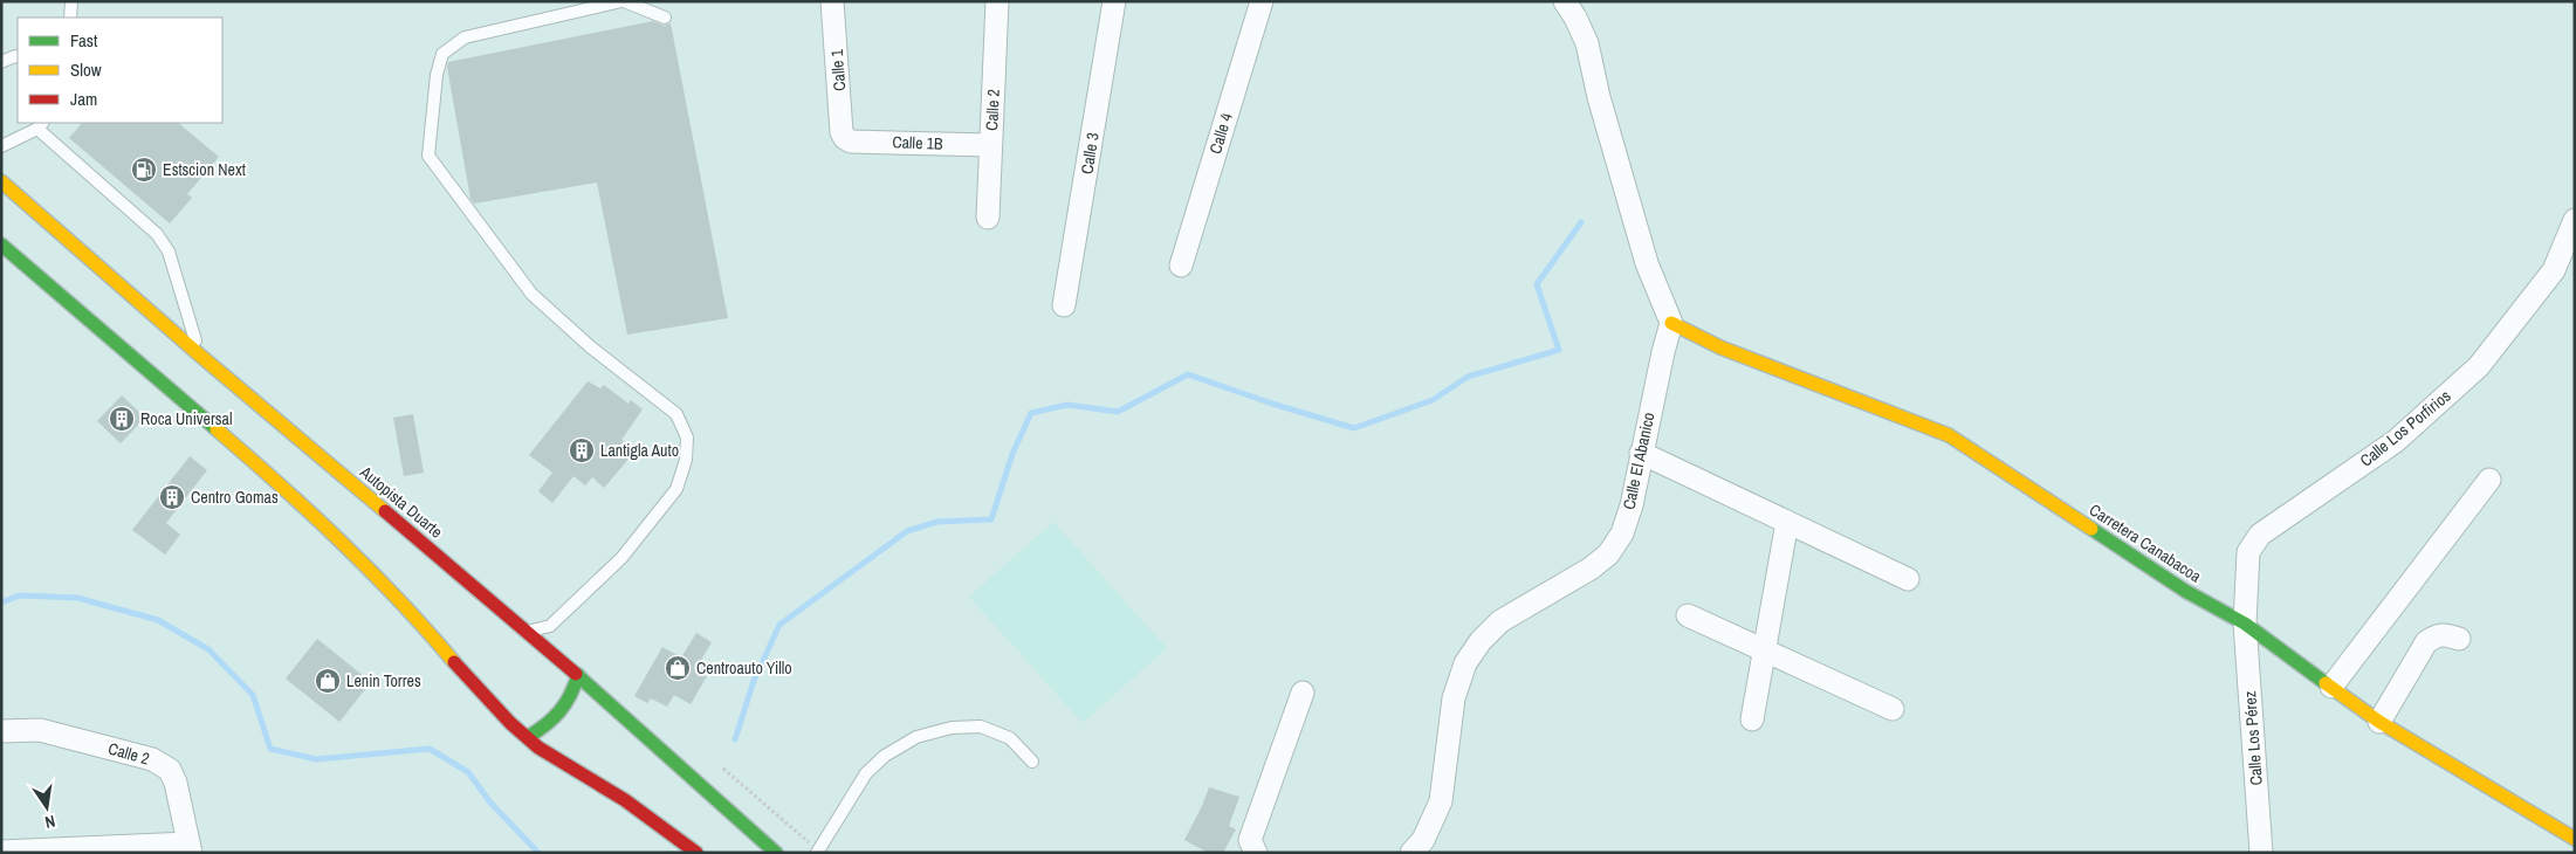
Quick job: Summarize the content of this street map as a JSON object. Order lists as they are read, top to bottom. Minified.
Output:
{"streets":{"main road":["Autopista Duarte","Carretera Canabacoa"],"street":["Calle 1","Calle 2","Calle 4","Calle 1B","Calle 3","Calle Los Porfirios","Calle El Abanico","Calle Los Pérez"]},"crossings":[["Calle 1","Calle 1B"],["Calle 2","Calle 1B"],["Calle Los Porfirios","Carretera Canabacoa"],["Calle Los Porfirios","Calle Los Pérez"],["Calle El Abanico","Carretera Canabacoa"],["Carretera Canabacoa","Calle Los Pérez"]],"places":{"fuel station":["Estscion Next"],"building":["Roca Universal","Lantigla Auto","Centro Gomas"],"shop":["Centroauto Yillo","Lenin Torres"]},"legend":["Fast","Slow","Jam"],"north":"bottom"}
